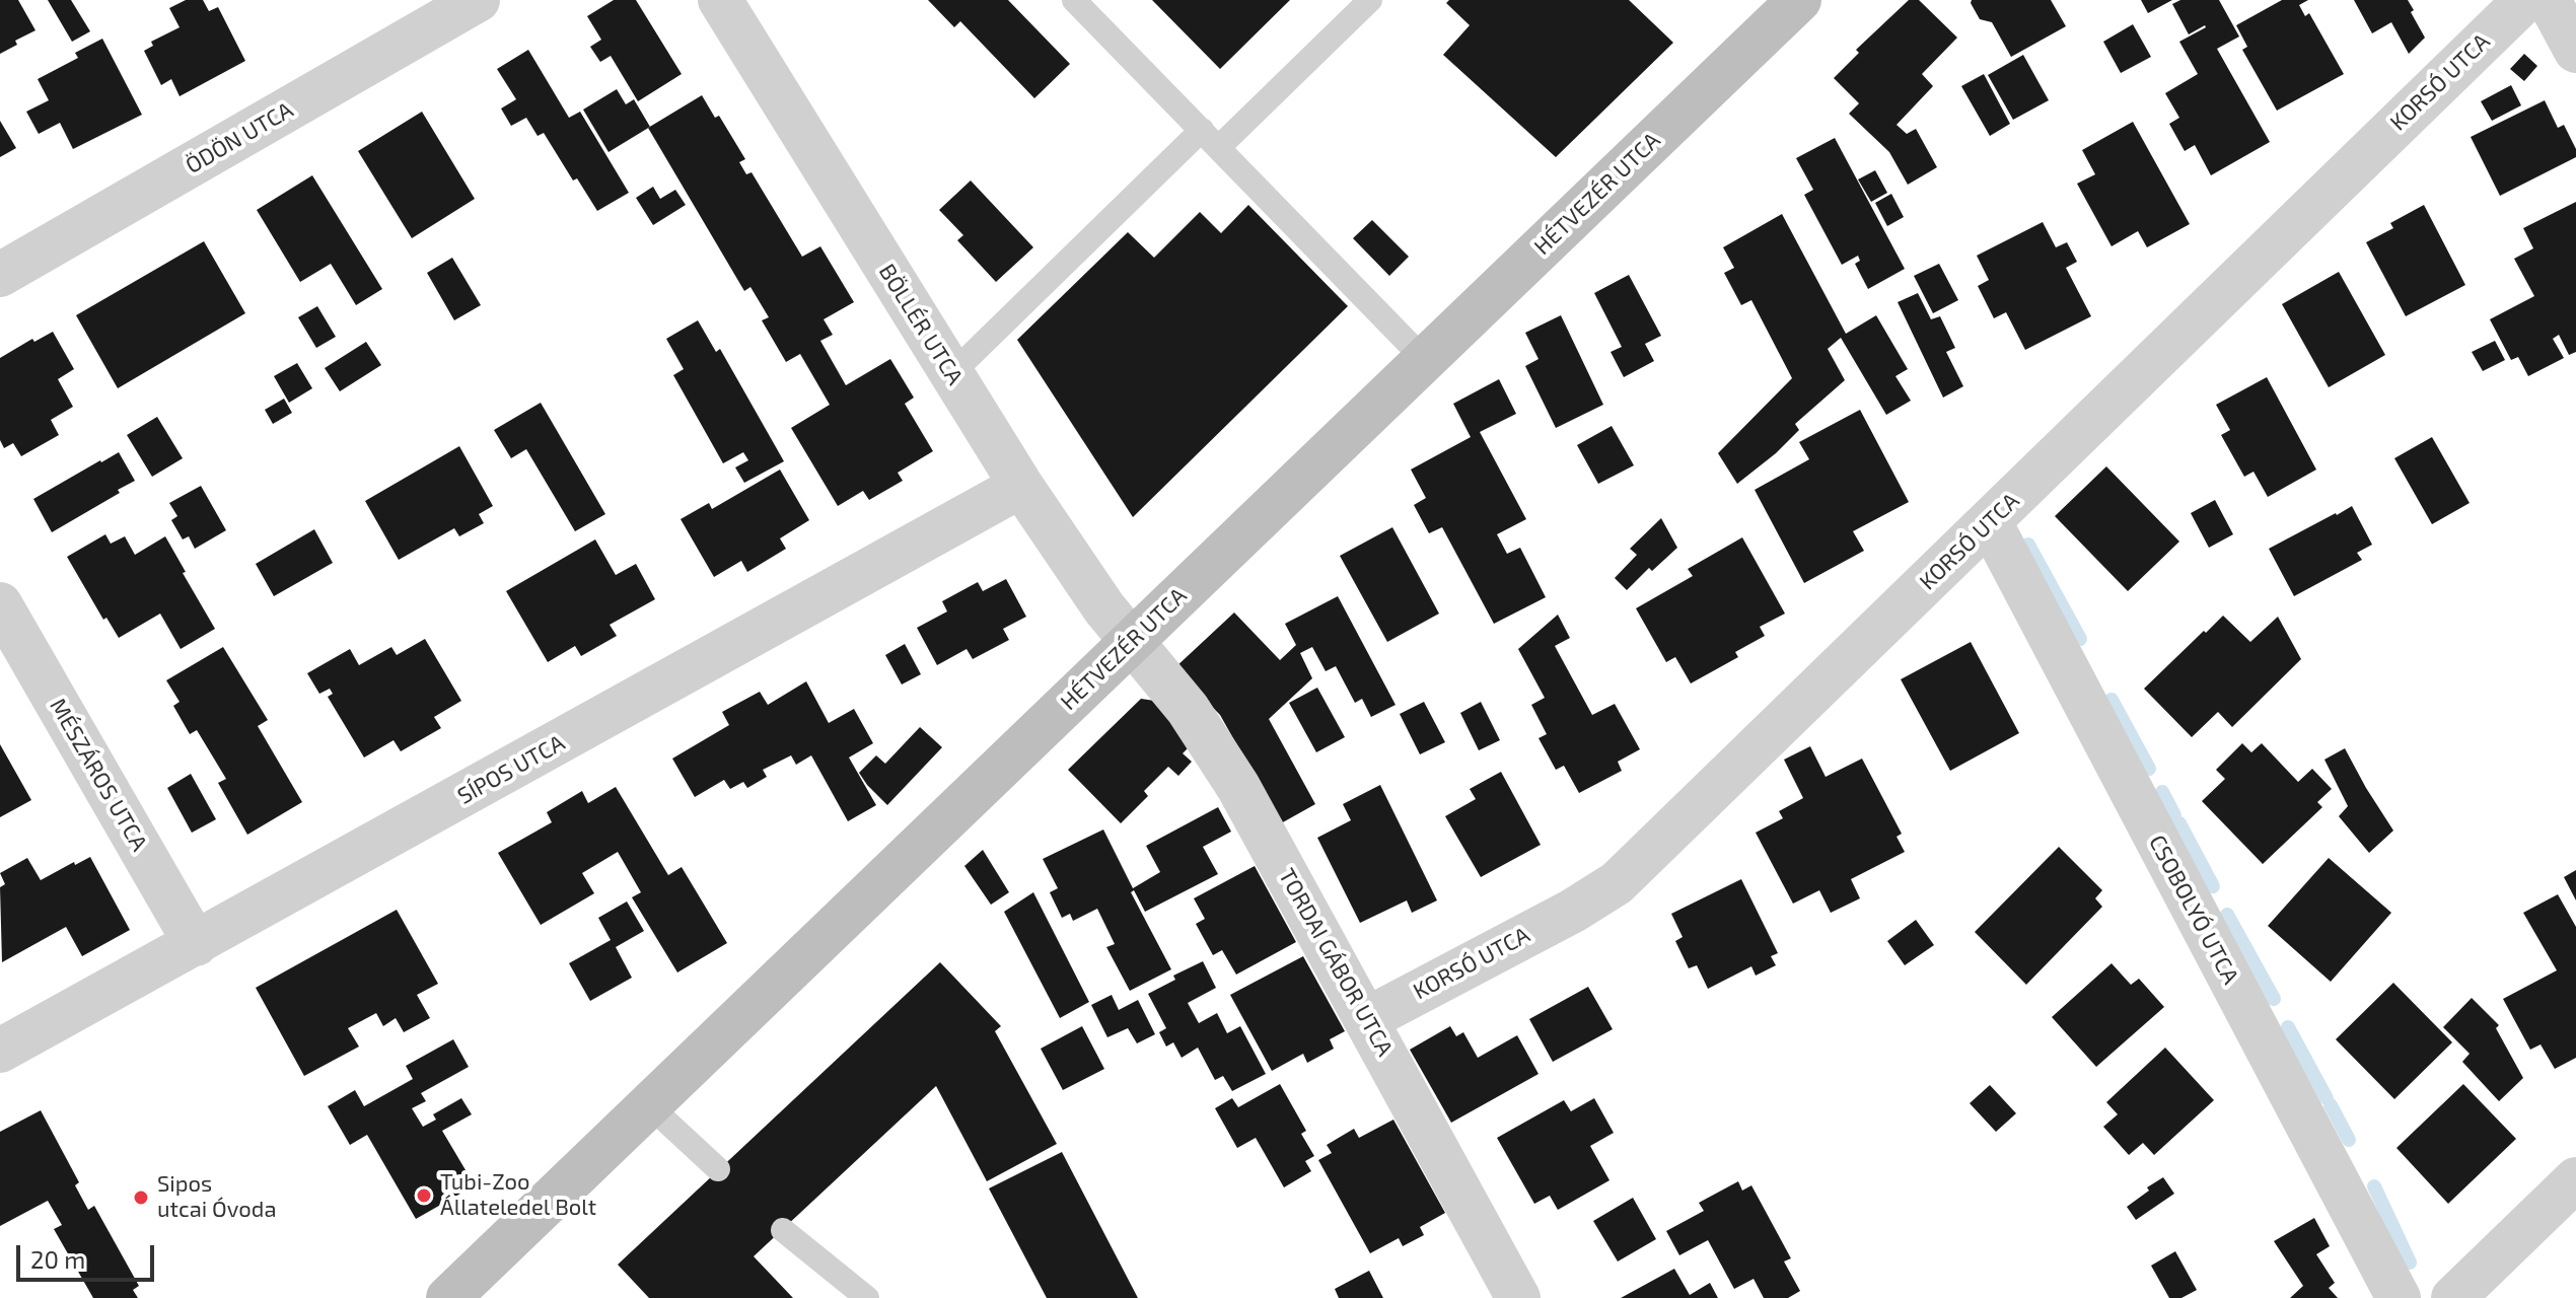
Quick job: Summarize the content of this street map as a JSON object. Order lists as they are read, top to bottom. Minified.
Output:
{"streets":{"street":["KORSÓ UTCA","ÖDÖN UTCA","HÉTVEZÉR UTCA","BÖLLÉR UTCA","SÍPOS UTCA","MÉSZÁROS UTCA","CSOBOLYÓ UTCA","TORDAI GÁBOR UTCA"]},"crossings":[["KORSÓ UTCA","CSOBOLYÓ UTCA"],["KORSÓ UTCA","TORDAI GÁBOR UTCA"],["HÉTVEZÉR UTCA","BÖLLÉR UTCA"],["HÉTVEZÉR UTCA","TORDAI GÁBOR UTCA"],["BÖLLÉR UTCA","SÍPOS UTCA"],["BÖLLÉR UTCA","TORDAI GÁBOR UTCA"],["SÍPOS UTCA","MÉSZÁROS UTCA"]],"places":["Tubi-Zoo Állateledel Bolt","Sipos utcai Óvoda"],"scale_bar":"20 m"}
